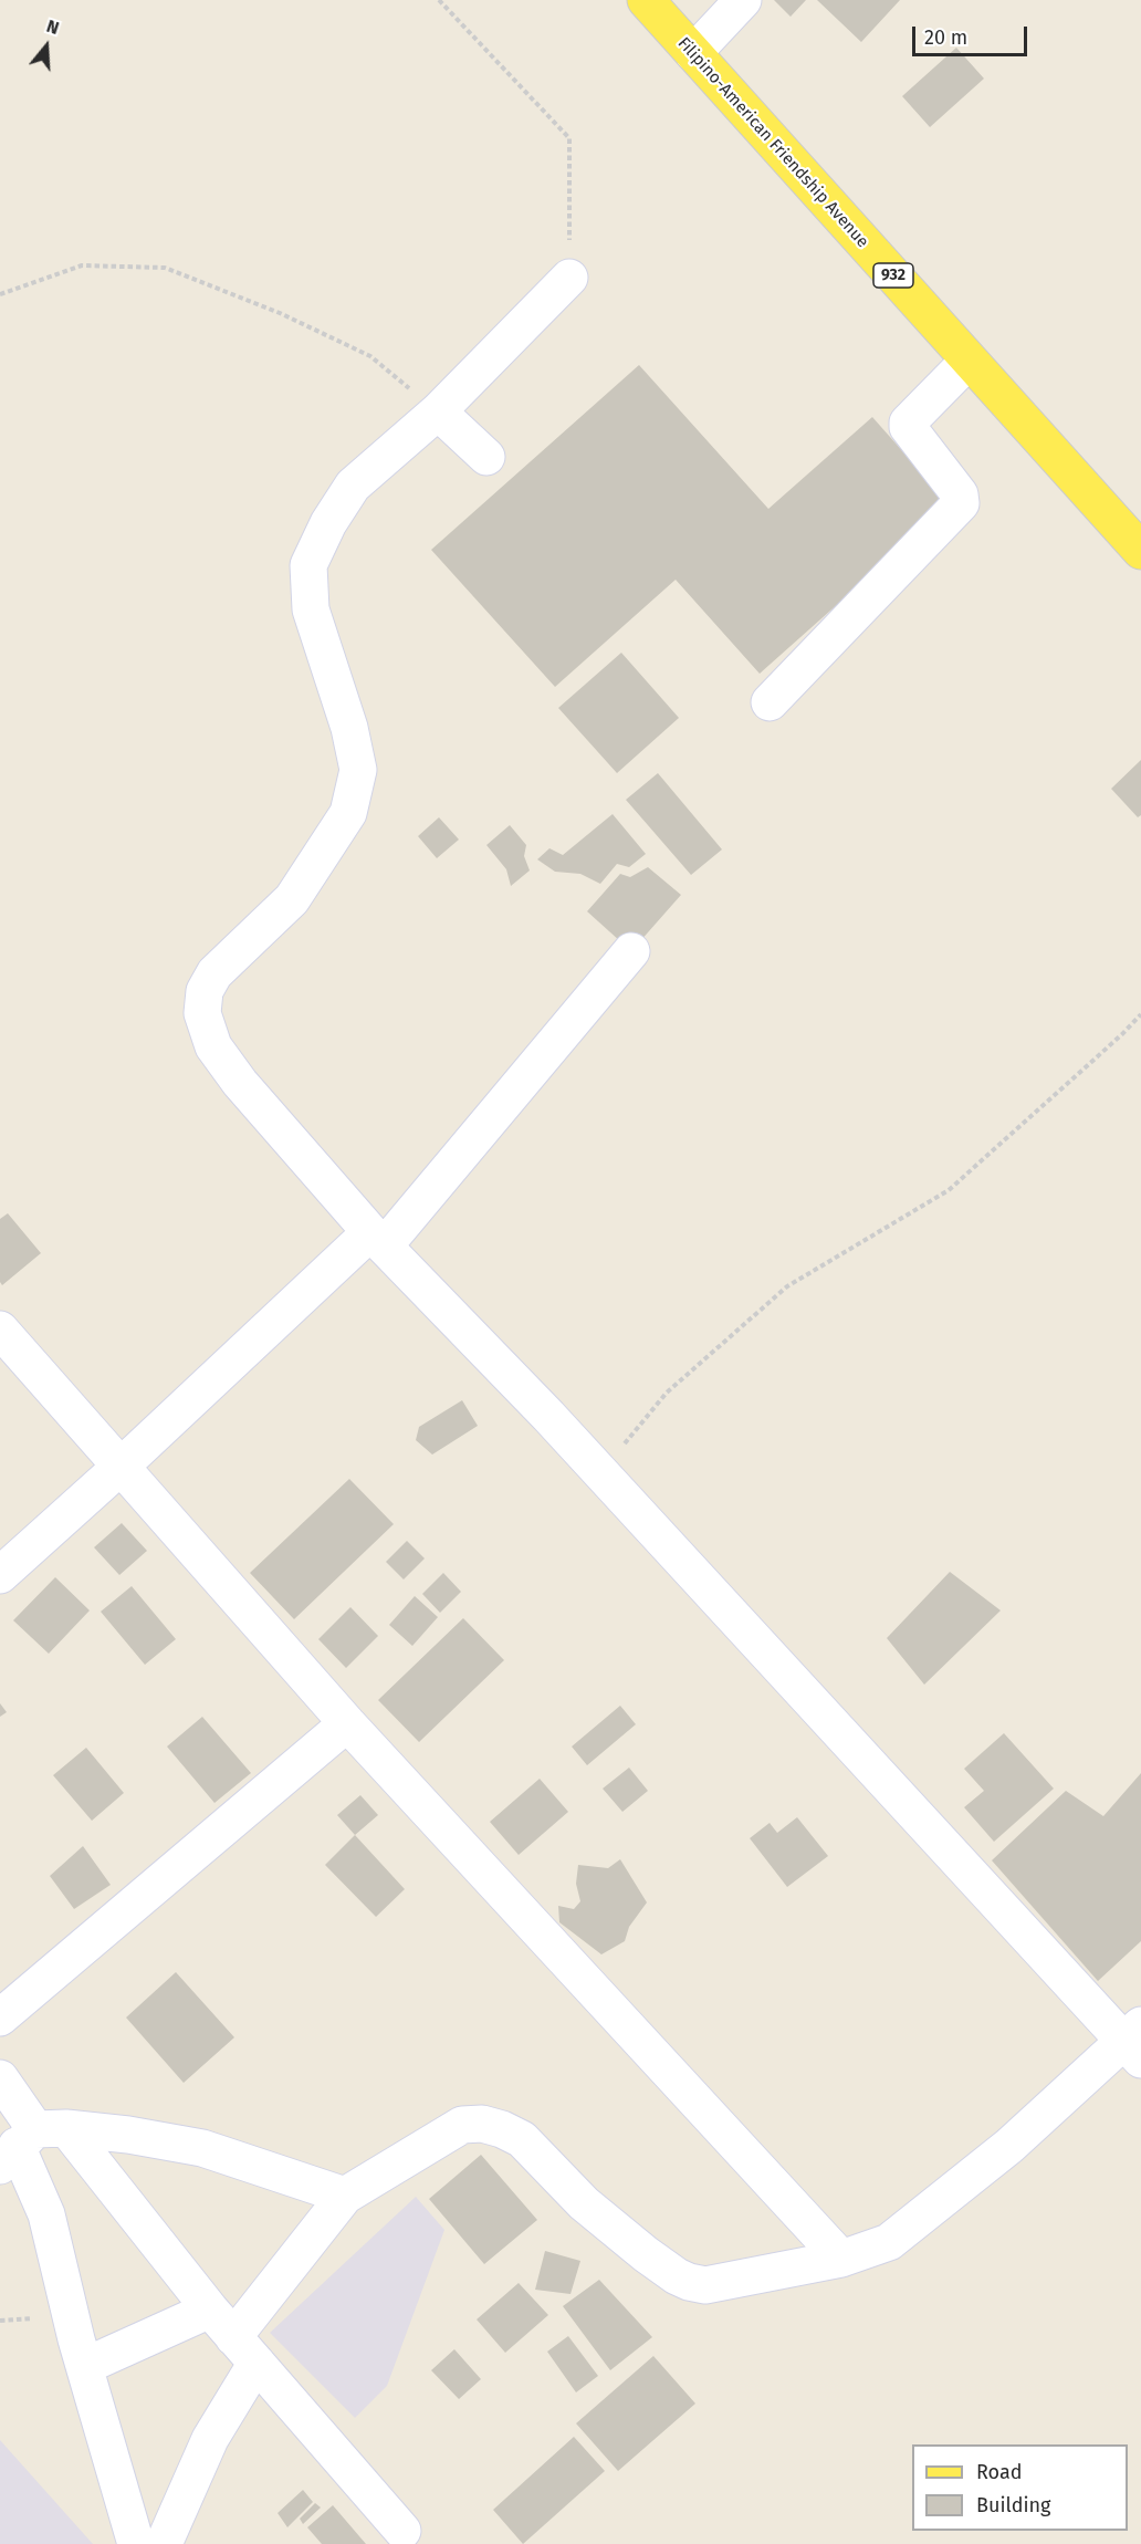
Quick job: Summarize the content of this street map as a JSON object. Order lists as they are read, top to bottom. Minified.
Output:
{"streets":{"main road":["Filipino-American Friendship Avenue","932"]},"legend":["Road","Building"],"scale_bar":"20 m","north":"top"}
